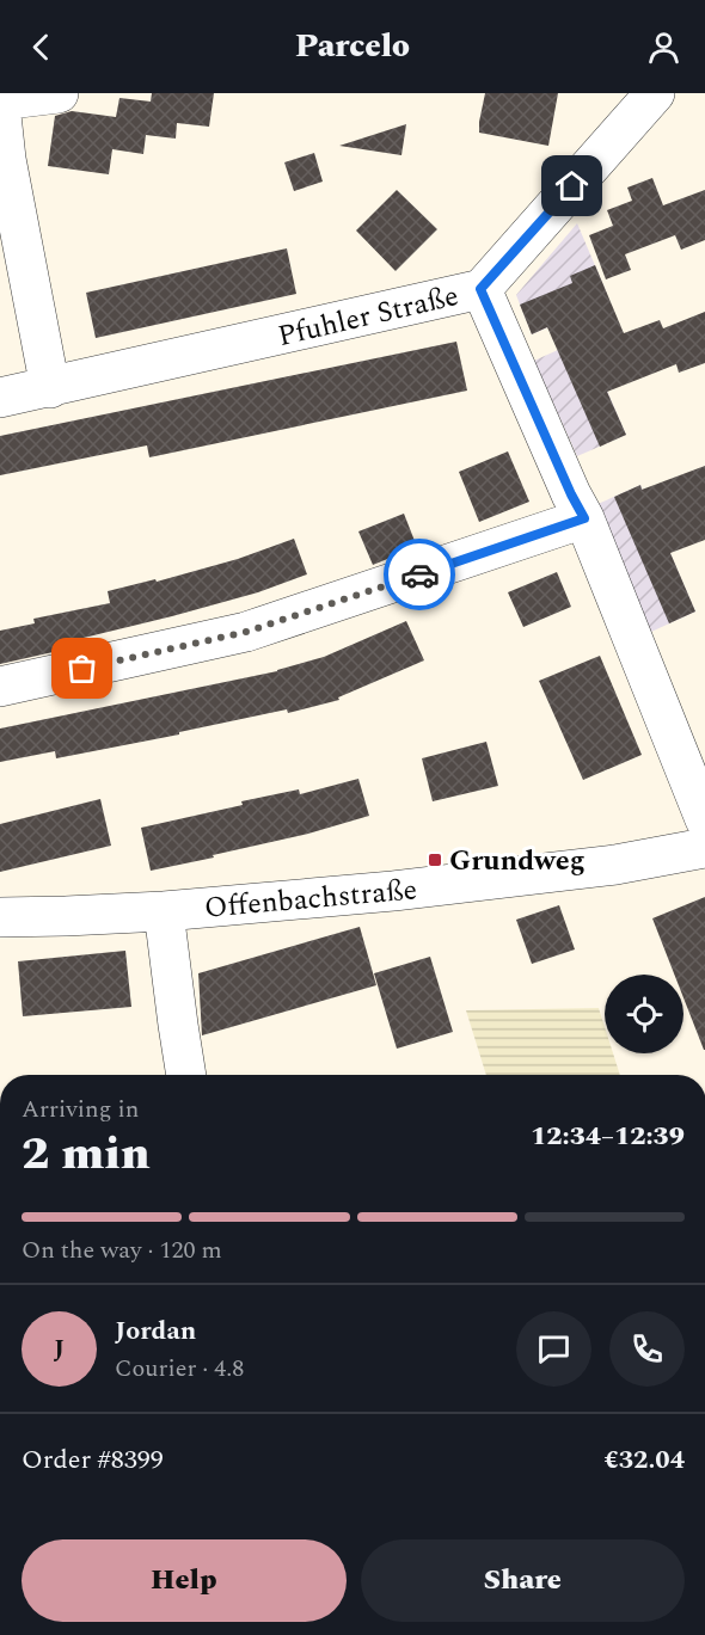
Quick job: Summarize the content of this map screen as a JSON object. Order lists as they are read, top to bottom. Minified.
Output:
{"streets":{"street":["Pfuhler Straße","Offenbachstraße"]},"places":{"transit":["Grundweg"]},"page":{"header":"Parcelo","heading":["2 min","Arriving in","12:34–12:39"],"panel":["Jordan","Courier · 4.8","Order #8399","€32.04"],"bar":"On the way · 120 m","round":"J","buttons":["Help","Share"]}}
